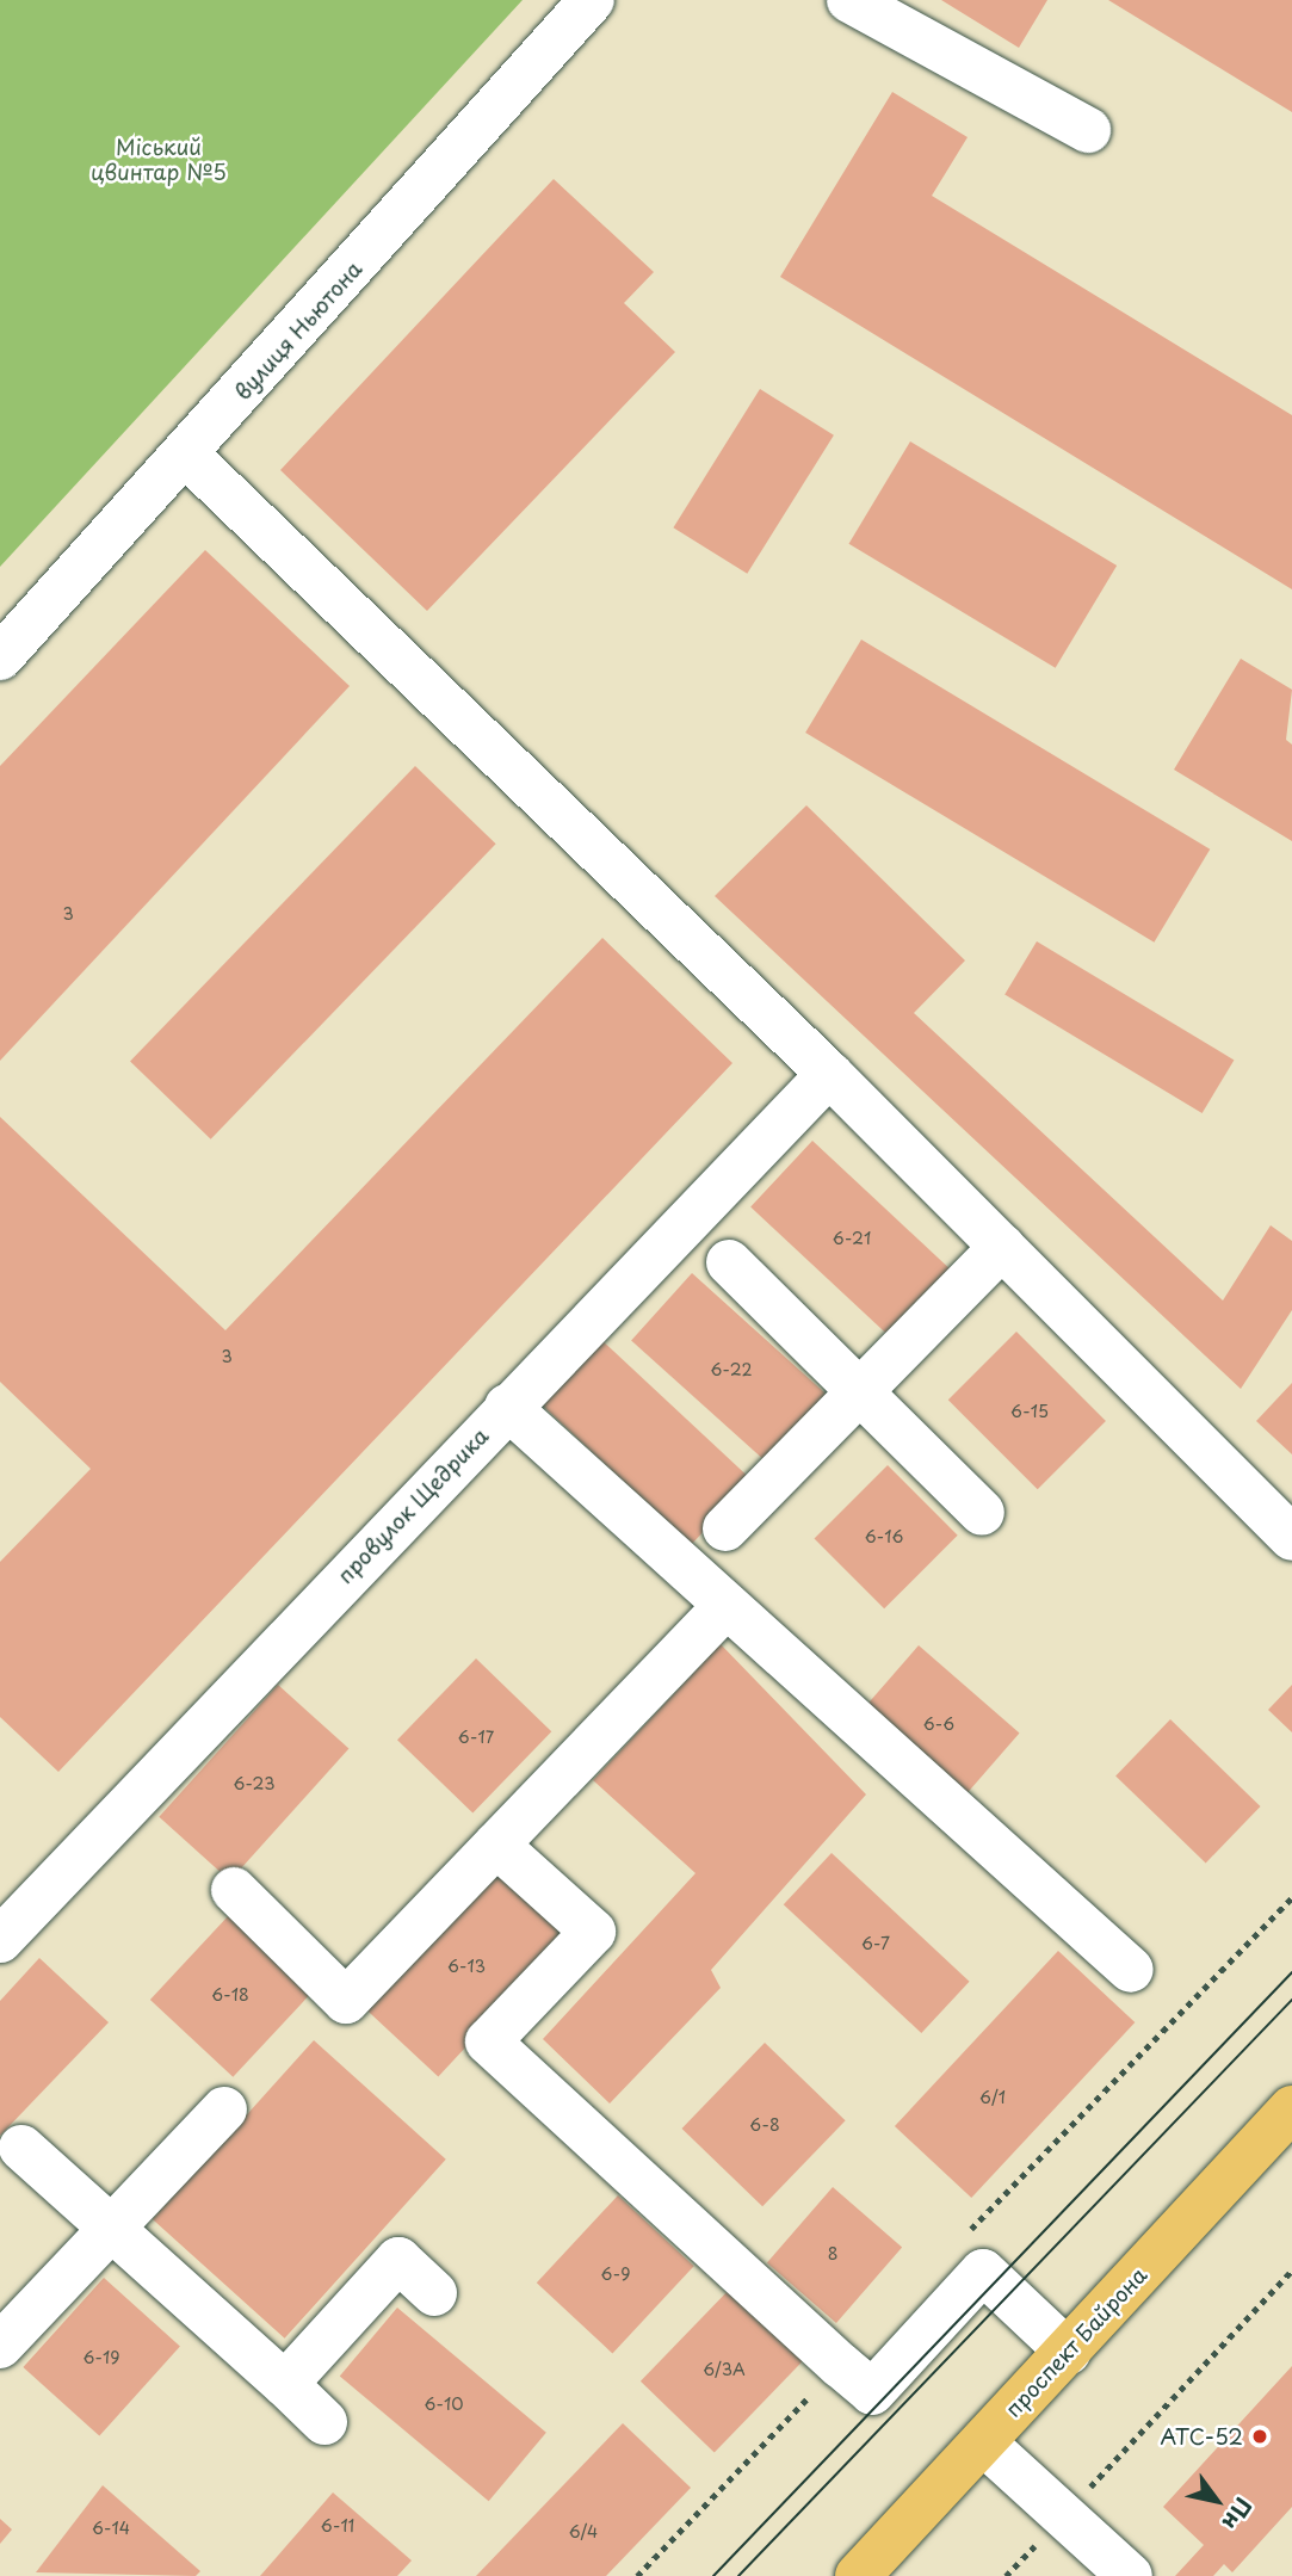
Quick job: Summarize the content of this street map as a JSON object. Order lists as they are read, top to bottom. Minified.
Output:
{"streets":{"main road":["проспект Байрона"],"street":["вулиця Ньютона","провулок Щедрика"]},"parks":["Міський цвинтар №5"],"places":["АТС-52"],"house_numbers":["3","6-21","3","6-22","6-15","6-16","6-6","6-17","6-23","6-7","6-13","6-18","6/1","6-8","8","6-9","6-19","6/3А","6-10","6-11","6-14","6/4"],"north":"bottom right"}
